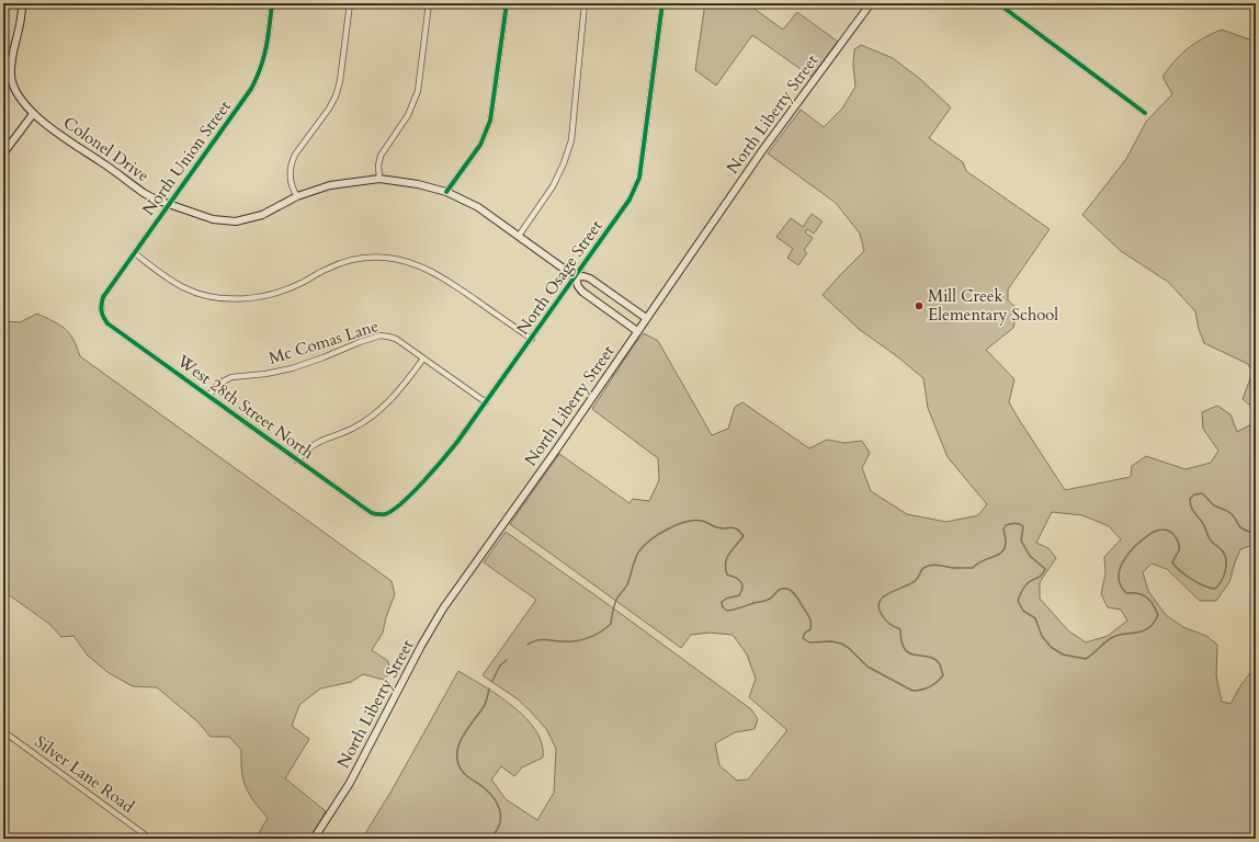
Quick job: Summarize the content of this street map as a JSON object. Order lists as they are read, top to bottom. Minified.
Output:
{"streets":{"main road":["North Liberty Street","Colonel Drive"],"street":["North Union Street","North Osage Street","Mc Comas Lane","West 28th Street North","Silver Lane Road"]},"crossings":[["North Liberty Street","Colonel Drive"],["Colonel Drive","North Union Street"],["Colonel Drive","North Osage Street"],["North Union Street","West 28th Street North"],["North Osage Street","Mc Comas Lane"],["North Osage Street","West 28th Street North"],["Mc Comas Lane","West 28th Street North"]],"places":["Mill Creek Elementary School"]}
